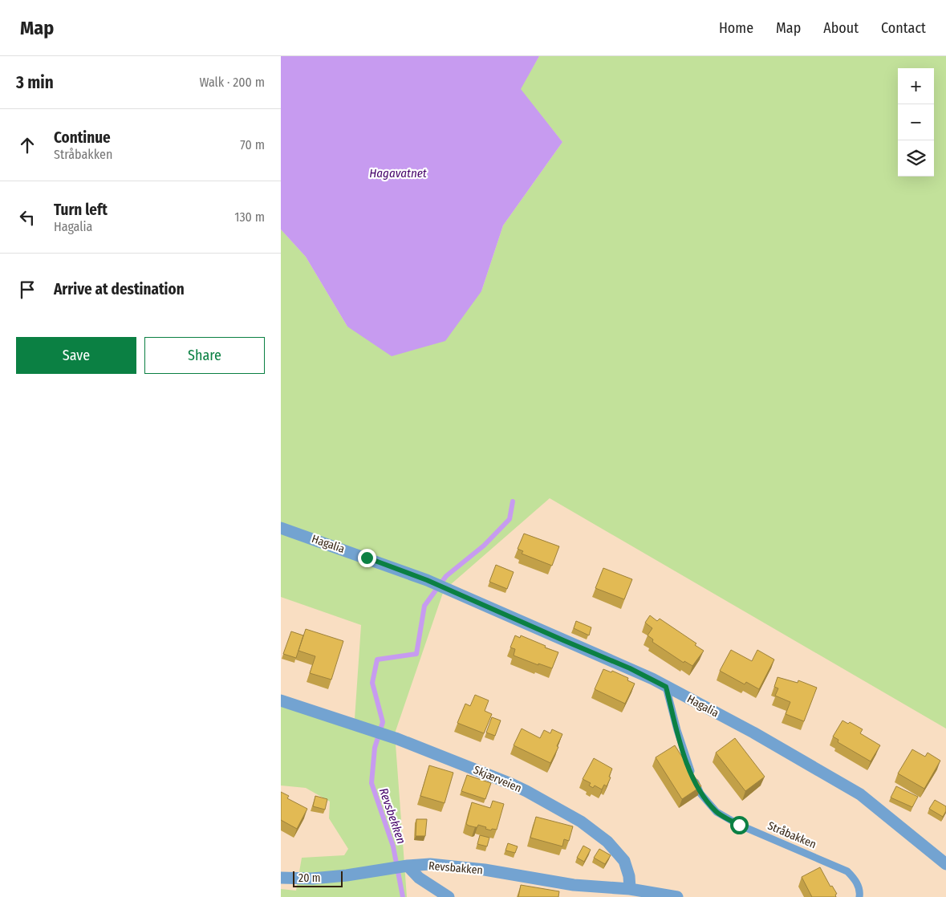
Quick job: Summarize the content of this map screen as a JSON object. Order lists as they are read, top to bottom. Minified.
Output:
{"streets":{"street":["Hagalia","Skjærveien","Revsbakken"],"lane":["Stråbakken"]},"crossings":[["Hagalia","Stråbakken"],["Skjærveien","Revsbakken"]],"water":["Hagavatnet","Revsbekken"],"scale_bar":"20 m","page":{"header":"Map","nav":["Home","Map","About","Contact"],"heading":["3 min","Walk · 200 m"],"map_buttons":["+","−"],"list":[["Continue","Stråbakken","70 m"],["Turn left","Hagalia","130 m"],"Arrive at destination"],"buttons":["Save","Share"],"scale":"20 m"}}
